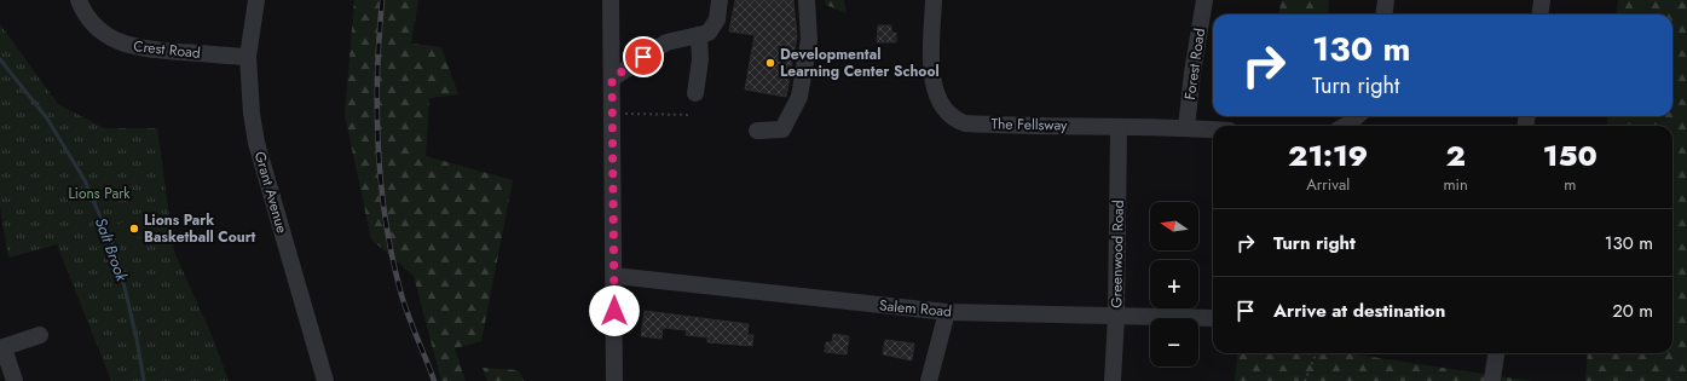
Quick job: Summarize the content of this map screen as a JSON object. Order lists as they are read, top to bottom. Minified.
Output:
{"streets":{"street":["Crest Road","Forest Road","The Fellsway","Grant Avenue","Greenwood Road","Salem Road"]},"crossings":[["Crest Road","Grant Avenue"],["Forest Road","The Fellsway"],["The Fellsway","Greenwood Road"],["Greenwood Road","Salem Road"]],"water":["Salt Brook"],"parks":["Lions Park"],"places":["Developmental Learning Center School","Lions Park Basketball Court"],"north":"left","page":{"turn":["130 m","Turn right"],"eta":["21:19","Arrival","2","min","150","m"],"map_buttons":["+","−"],"list":[{"name":"Turn right","value":"130 m"},{"name":"Arrive at destination","value":"20 m"}]}}
